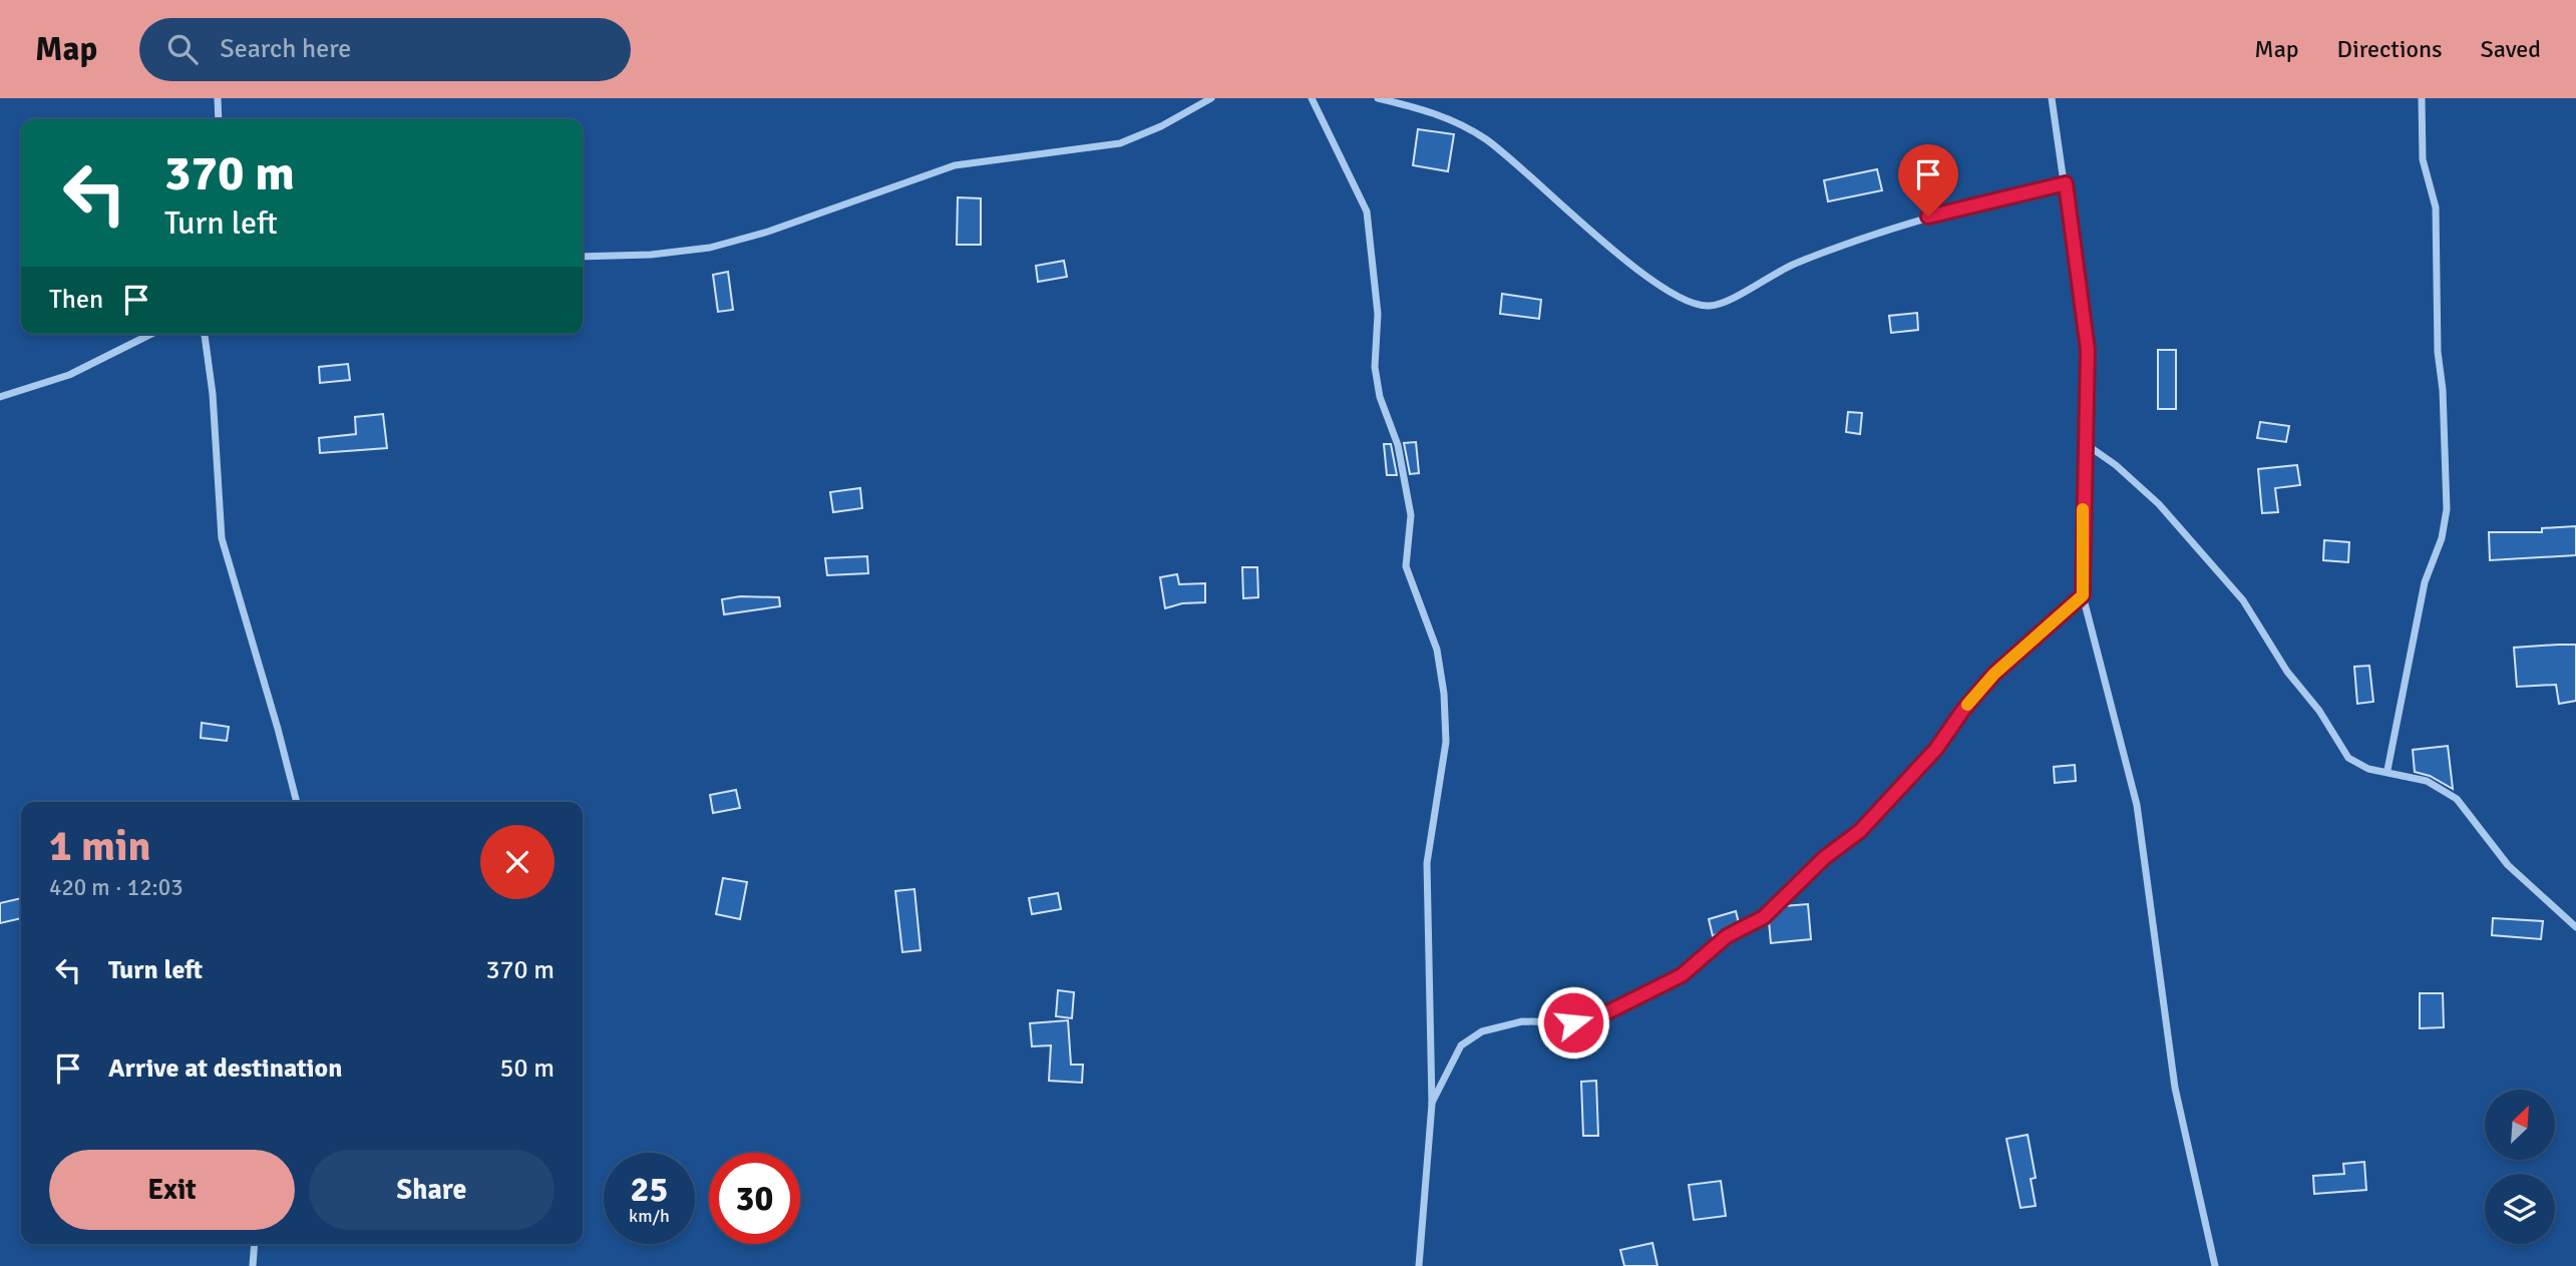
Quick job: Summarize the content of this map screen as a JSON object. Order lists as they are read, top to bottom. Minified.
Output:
{"north":"top right","page":{"header":"Map","search":"Search here","nav":["Map","Directions","Saved"],"turn":["370 m","Turn left"],"then":"Then","heading":["1 min","420 m · 12:03"],"list":[{"name":"Turn left","value":"370 m"},{"name":"Arrive at destination","value":"50 m"}],"buttons":["Exit","Share"],"speed":"25 km/h","limit":"30"}}
